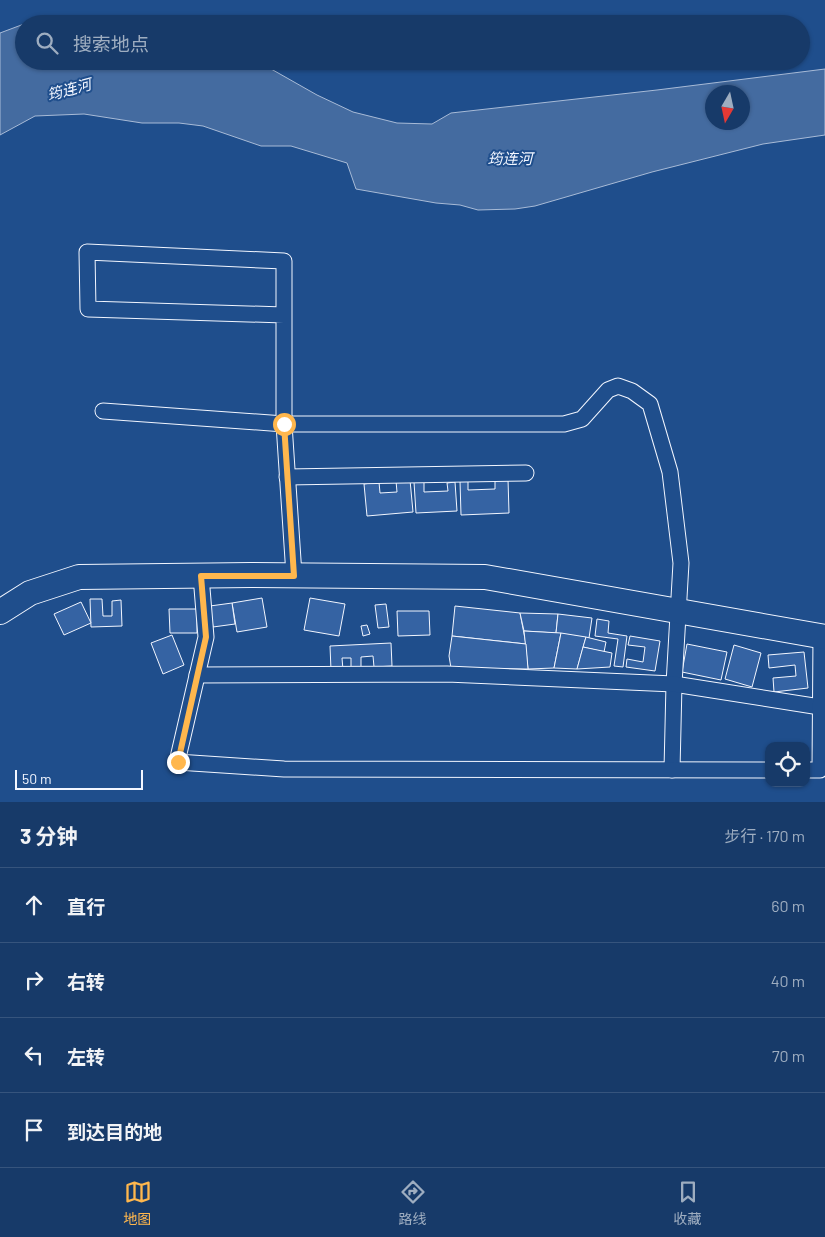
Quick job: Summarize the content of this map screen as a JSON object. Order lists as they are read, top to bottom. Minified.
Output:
{"water":["筠连河"],"scale_bar":"50 m","north":"bottom","page":{"search":"搜索地点","scale":"50 m","heading":["3 分钟","步行 · 170 m"],"list":[["直行","60 m"],["右转","40 m"],["左转","70 m"],"到达目的地"],"nav":["地图","路线","收藏"]}}
